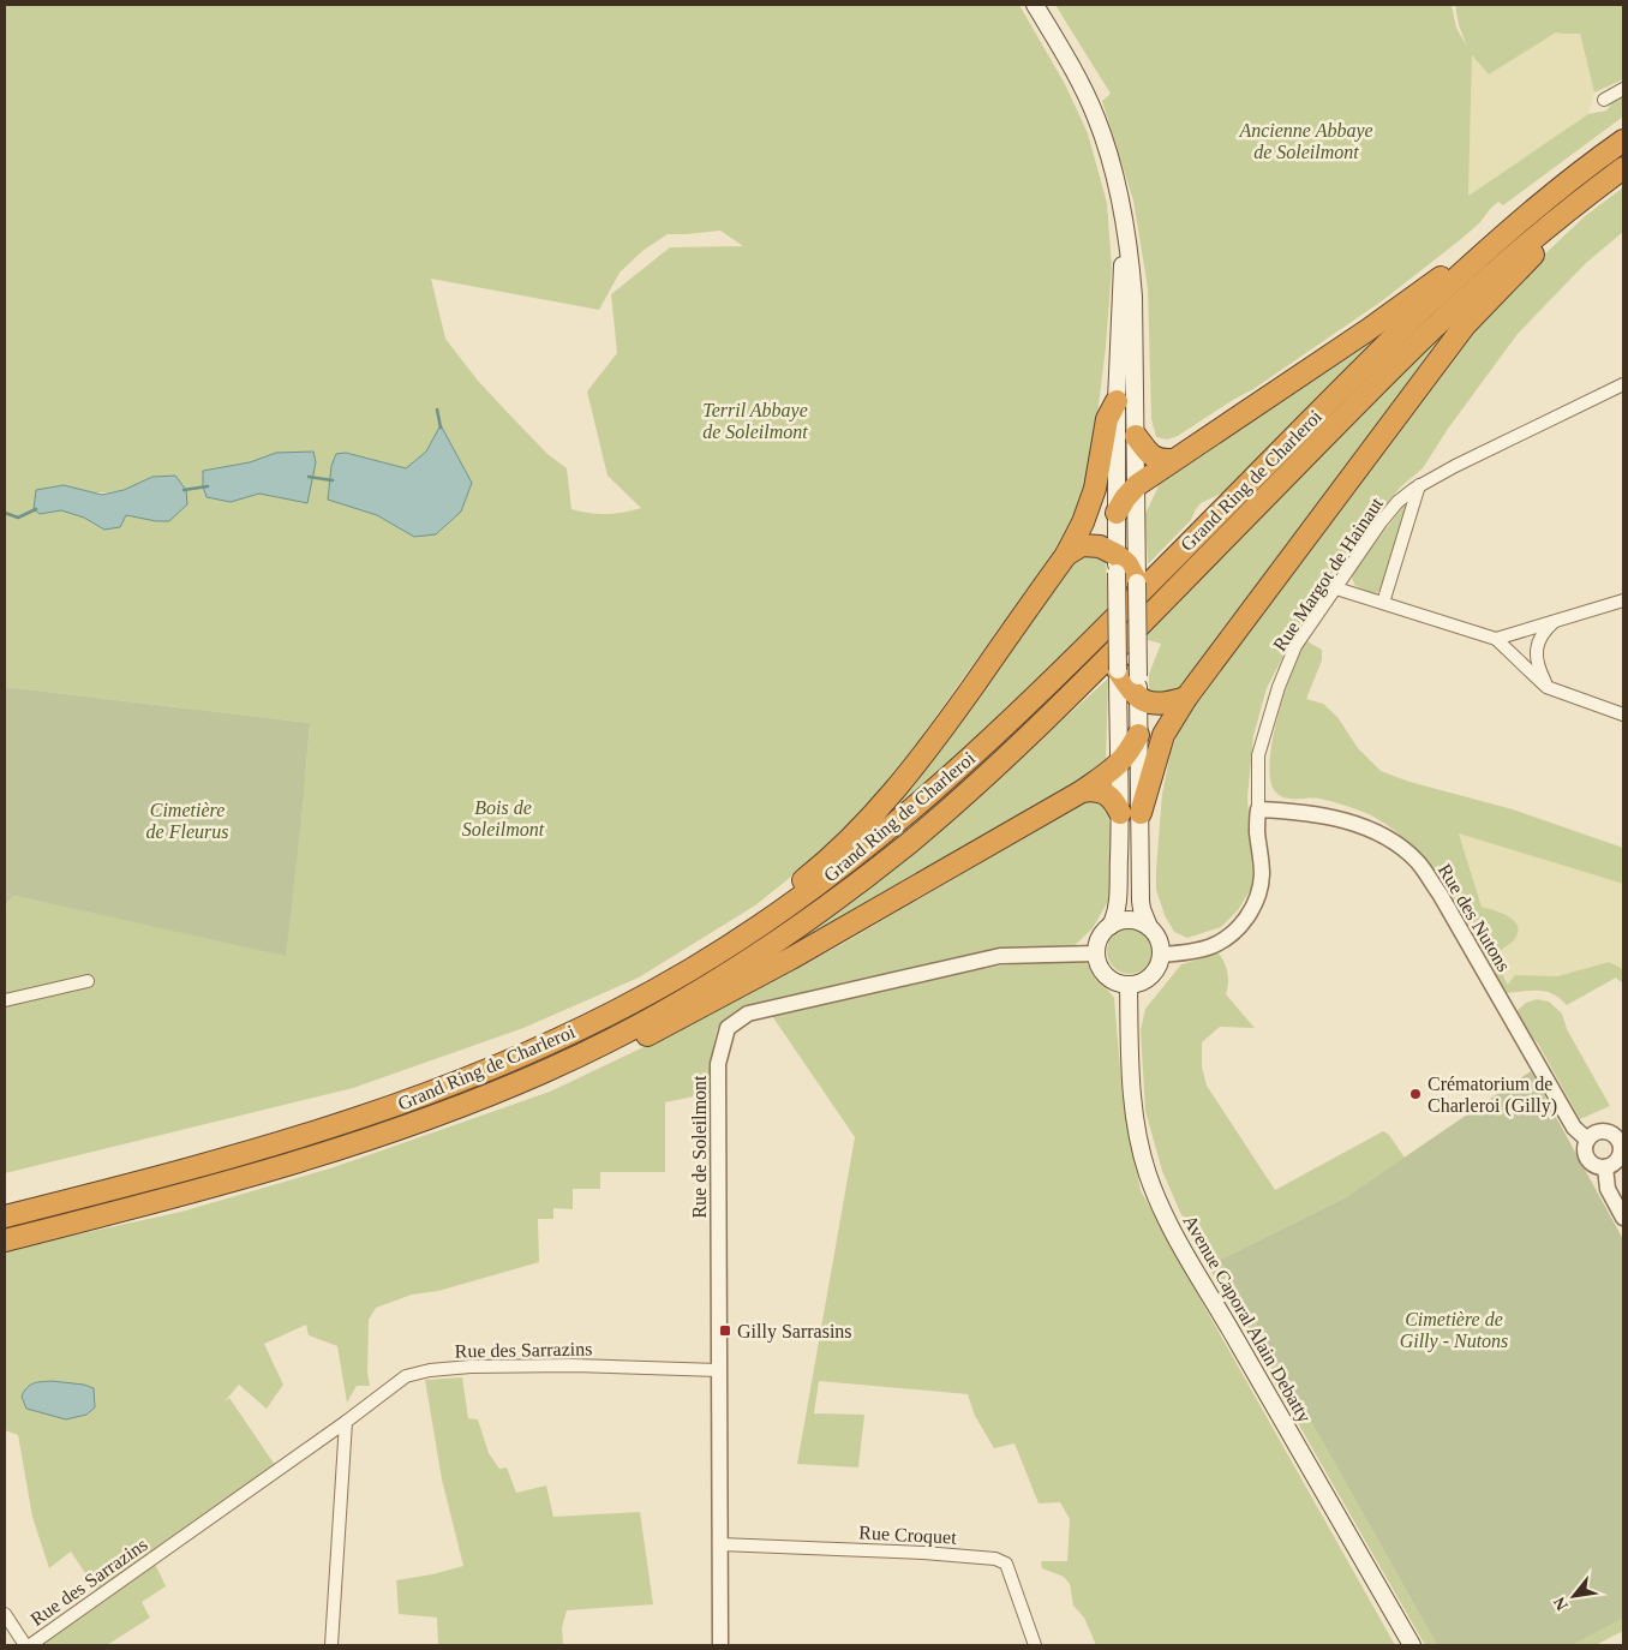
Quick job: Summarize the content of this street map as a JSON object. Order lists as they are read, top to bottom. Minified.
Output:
{"streets":{"highway":["Grand Ring de Charleroi"],"main road":["Avenue Caporal Alain Debatty"],"street":["Rue Margot de Hainaut","Rue des Nutons","Rue de Soleilmont","Rue des Sarrazins","Rue Croquet"]},"crossings":[["Rue Margot de Hainaut","Rue des Nutons"],["Rue de Soleilmont","Avenue Caporal Alain Debatty"],["Rue de Soleilmont","Rue des Sarrazins"],["Rue de Soleilmont","Rue Croquet"]],"parks":["Ancienne Abbaye de Soleilmont","Terril Abbaye de Soleilmont","Bois de Soleilmont","Cimetière de Fleurus","Cimetière de Gilly - Nutons"],"places":{"other":["Crématorium de Charleroi (Gilly)"],"transit":["Gilly Sarrasins"]},"north":"bottom left"}
